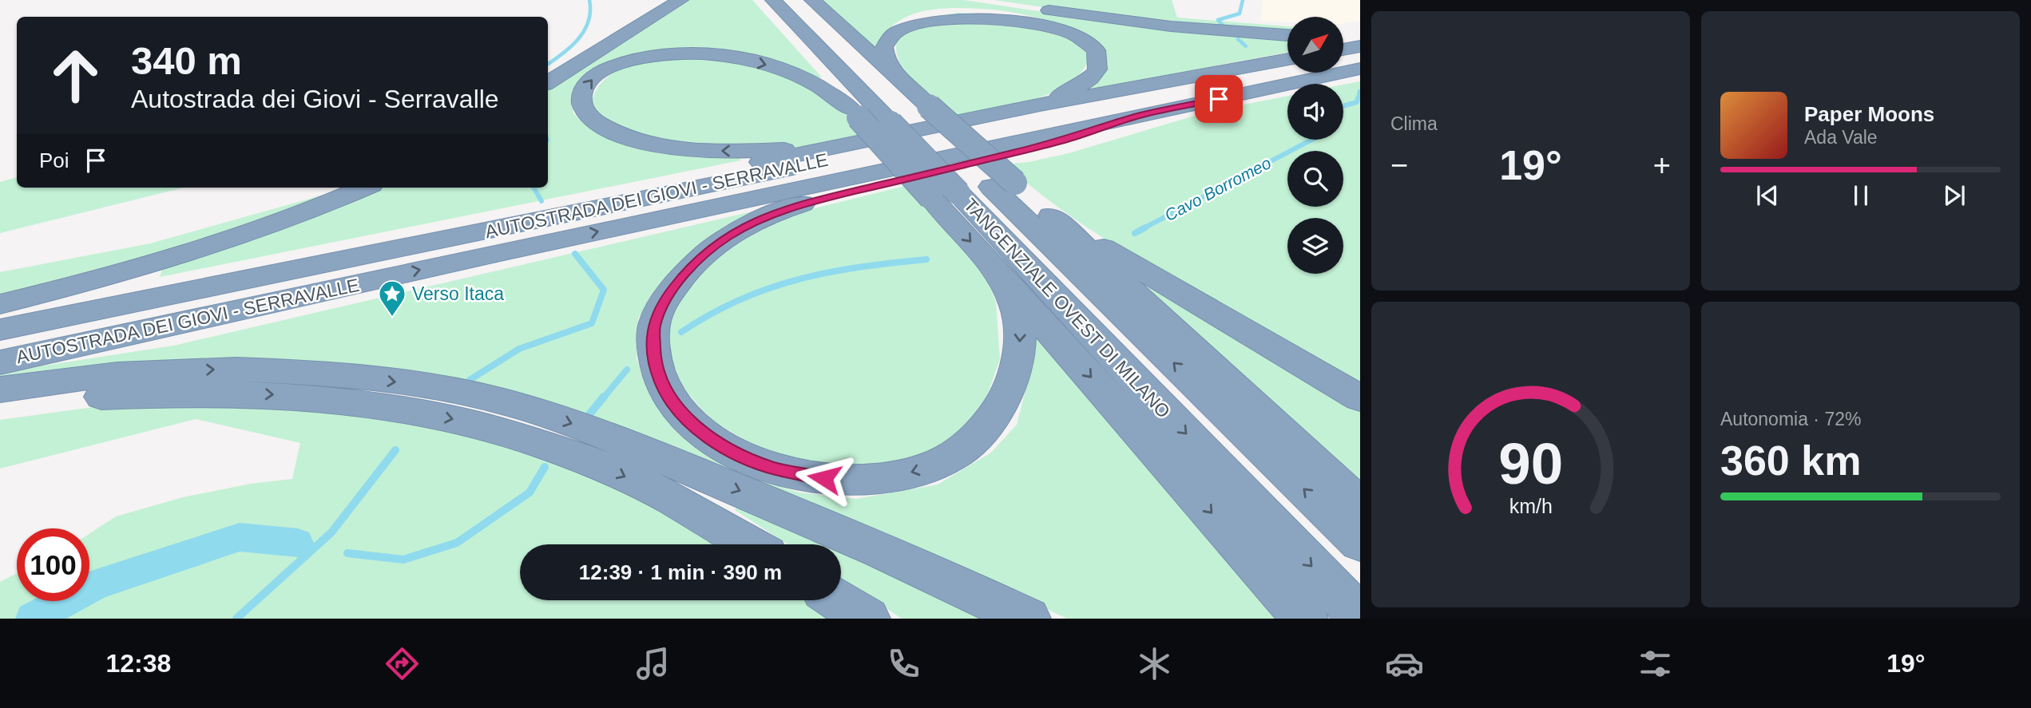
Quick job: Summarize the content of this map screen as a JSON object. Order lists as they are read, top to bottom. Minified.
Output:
{"streets":{"highway":["AUTOSTRADA DEI GIOVI - SERRAVALLE","TANGENZIALE OVEST DI MILANO"]},"water":["Cavo Borromeo"],"places":{"place":["Verso Itaca"]},"north":"top right","page":{"tile":["Clima",["Autonomia · 72%","360 km"]],"turn":["340 m","Autostrada dei Giovi - Serravalle"],"song":["Paper Moons","Ada Vale"],"then":"Poi","heat":["−","19°","+"],"limit":"100","trip":"12:39 · 1 min · 390 m","tabs":["12:38","19°"],"gauge":["90","km/h"]}}
